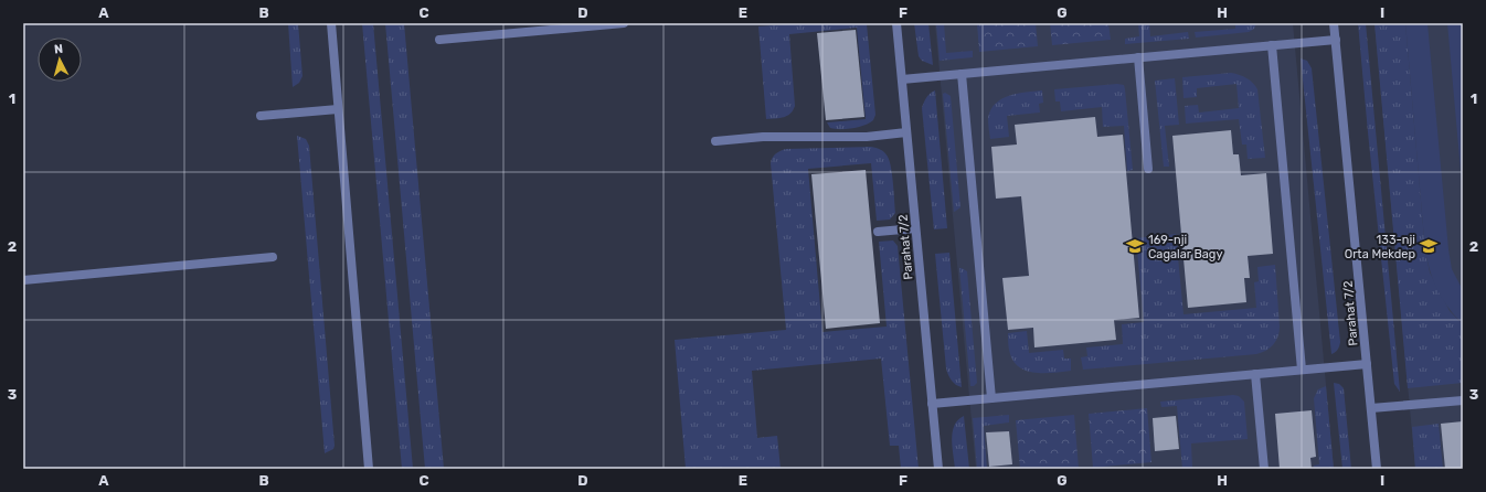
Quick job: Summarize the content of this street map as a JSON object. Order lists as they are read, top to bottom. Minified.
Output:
{"streets":{"street":["Parahat 7/2"]},"places":{"school or university":["169-nji Cagalar Bagy","133-nji Orta Mekdep"]},"north":"top","grid":{"columns":["A","B","C","D","E","F","G","H","I"],"rows":["1","2","3"]}}
